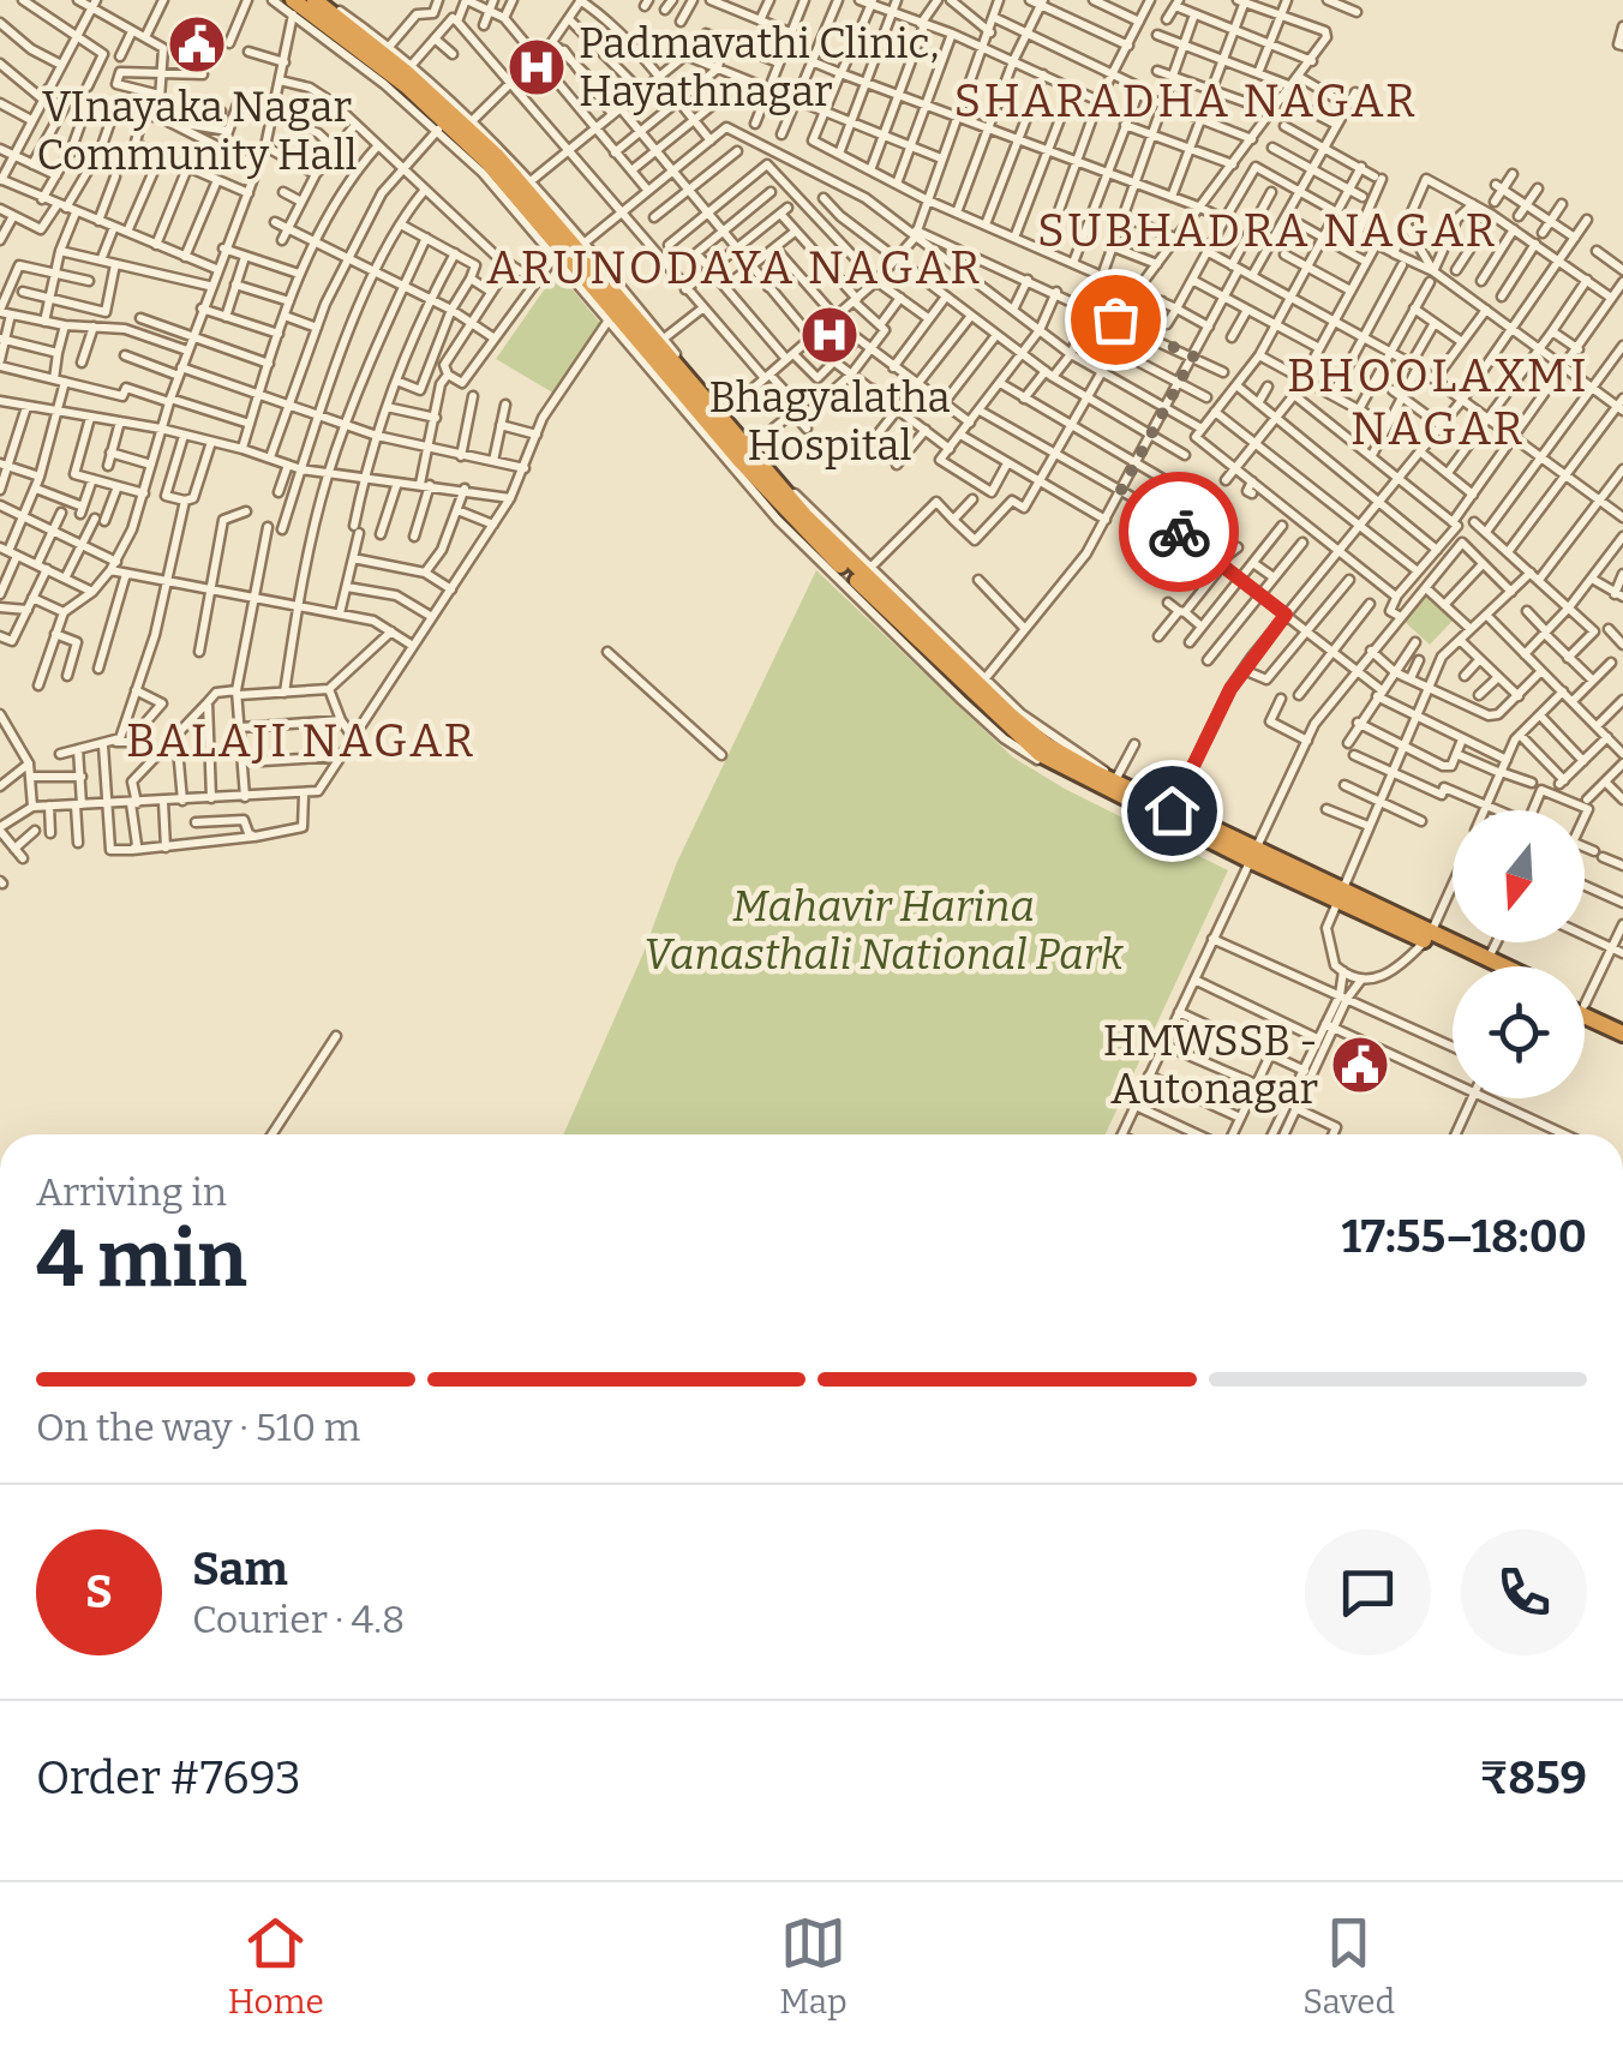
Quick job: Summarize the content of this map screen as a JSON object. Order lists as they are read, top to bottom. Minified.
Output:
{"districts":["SHARADHA NAGAR","SUBHADRA NAGAR","ARUNODAYA NAGAR","BHOOLAXMI NAGAR","BALAJI NAGAR"],"parks":["Mahavir Harina Vanasthali National Park"],"places":{"public building":["VInayaka Nagar Community Hall","HMWSSB - Autonagar"],"hospital":["Padmavathi Clinic, Hayathnagar","Bhagyalatha Hospital"]},"north":"bottom","page":{"heading":["4 min","Arriving in","17:55–18:00"],"panel":["Sam","Courier · 4.8","Order #7693","₹859"],"bar":"On the way · 510 m","round":"S","tabs":["Home","Map","Saved"]}}
